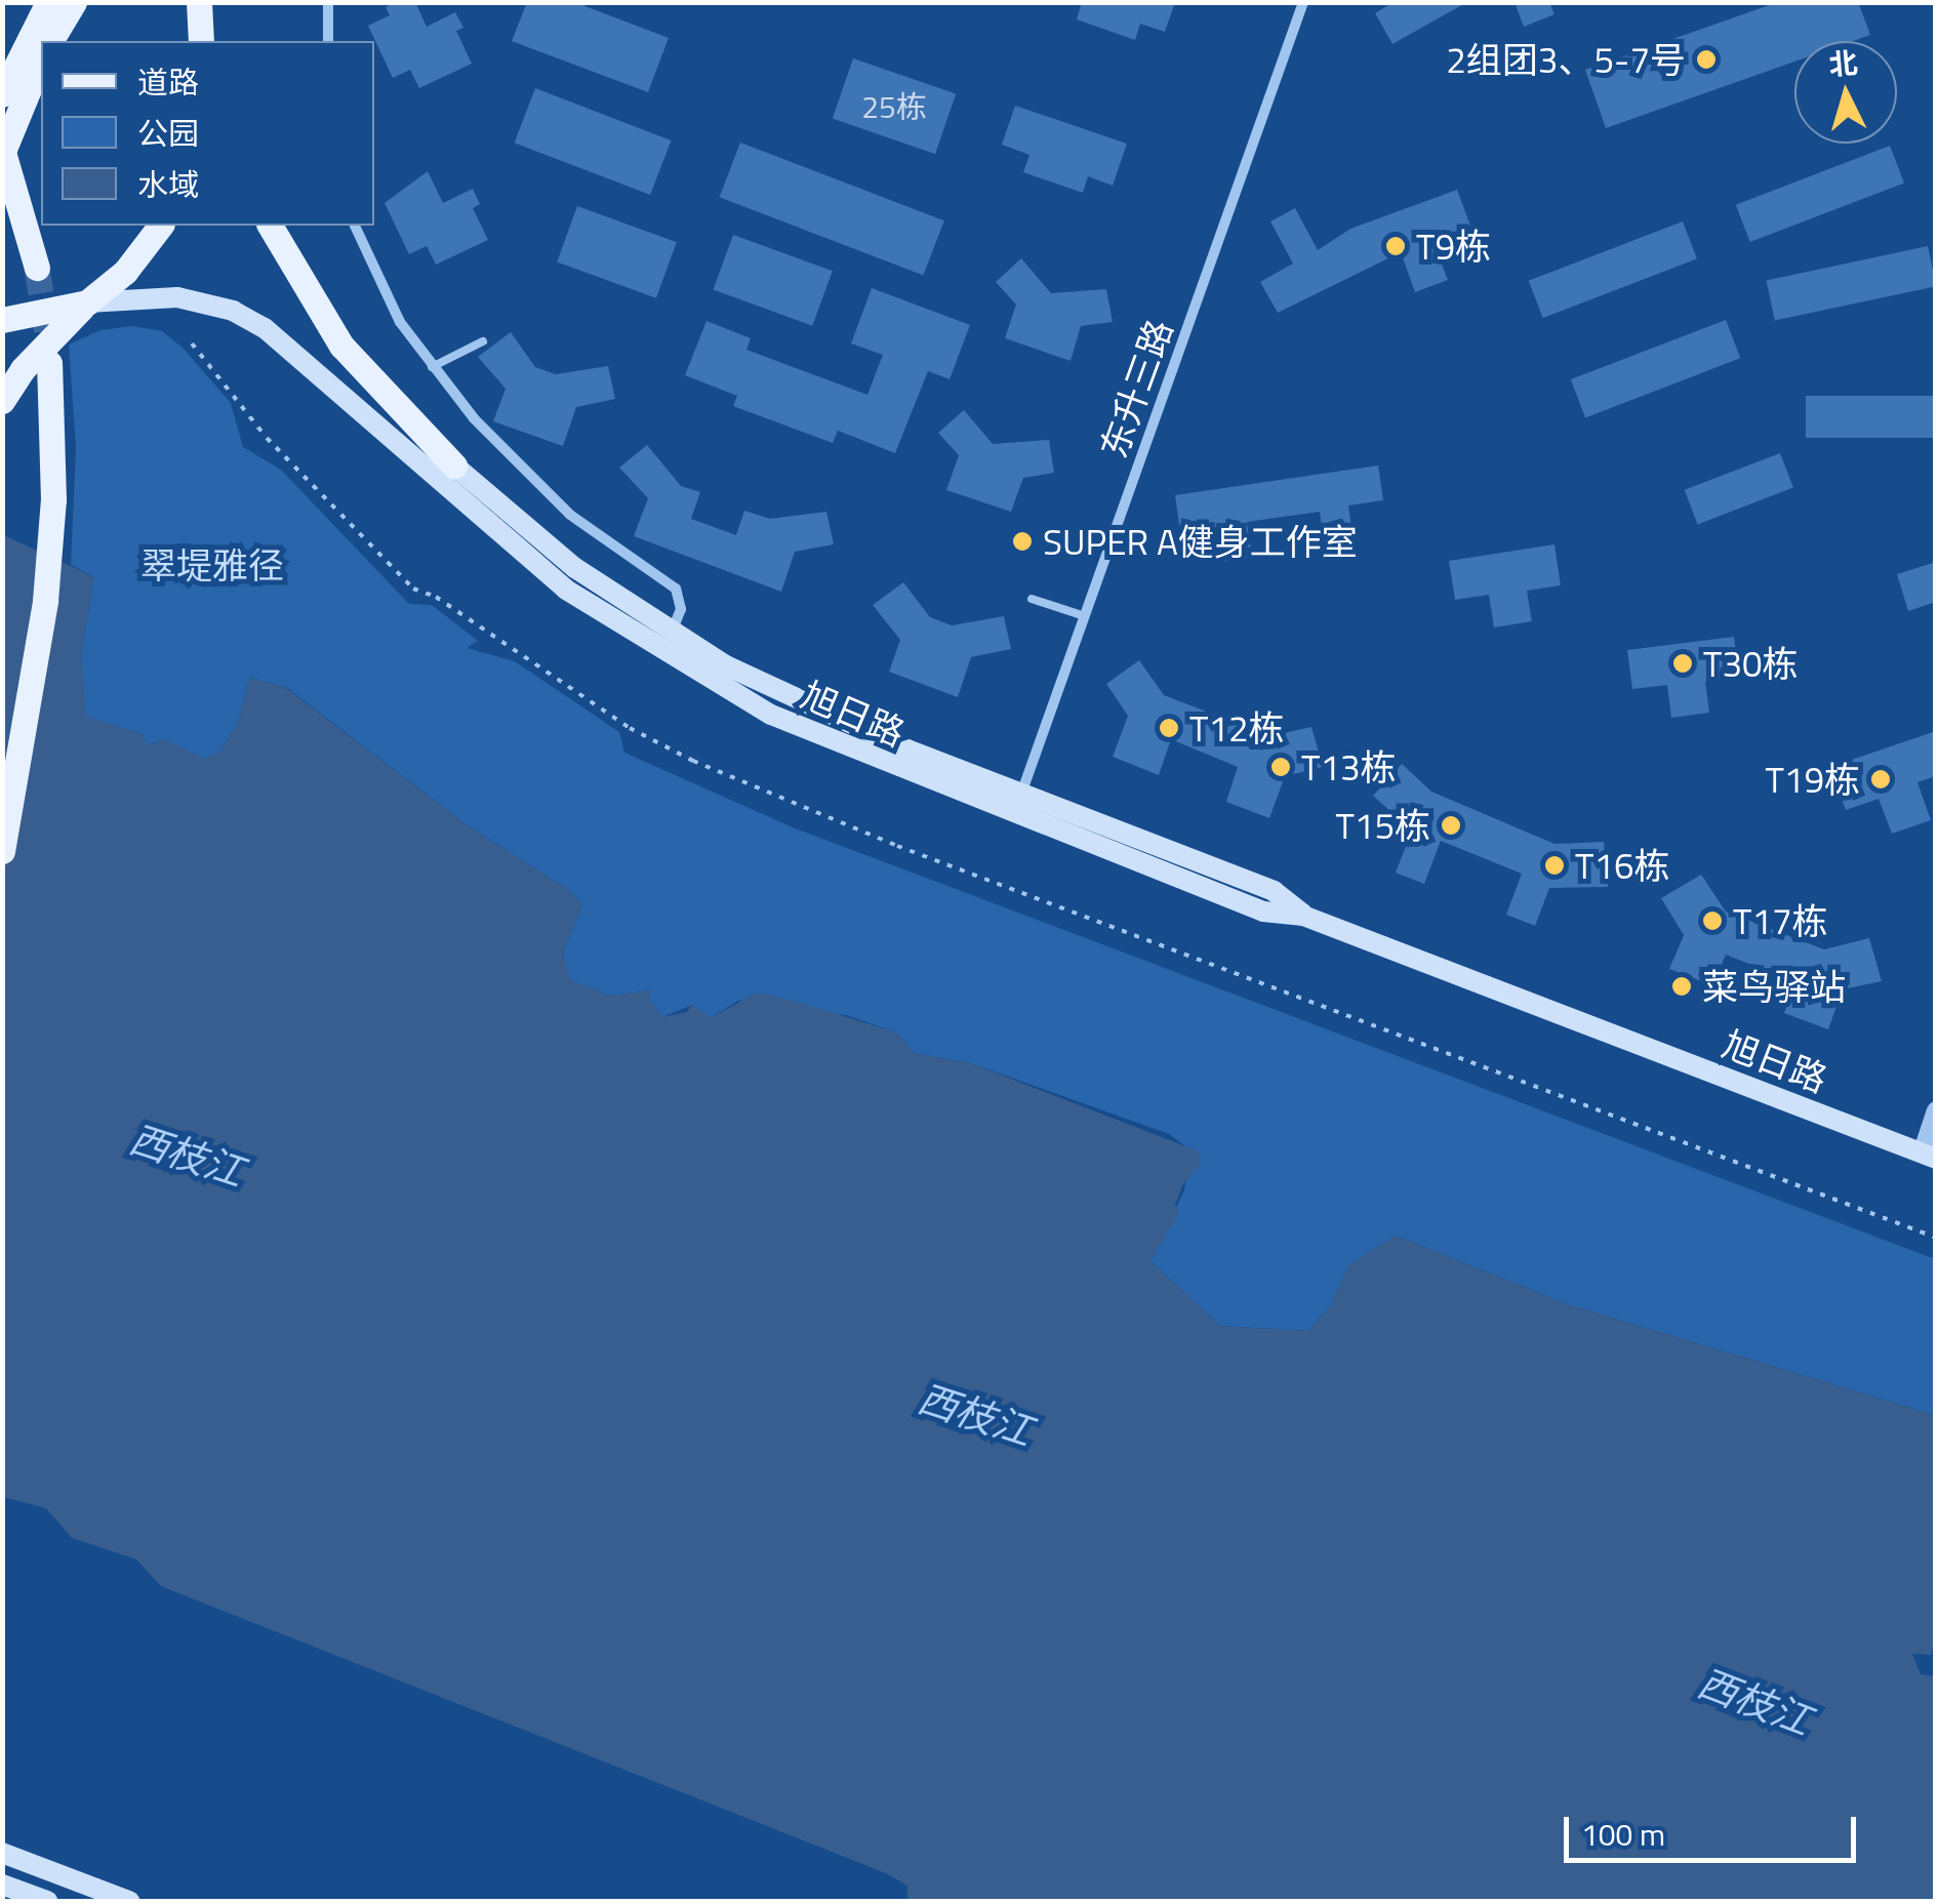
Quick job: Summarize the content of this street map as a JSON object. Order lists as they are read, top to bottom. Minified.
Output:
{"streets":{"main road":["旭日路"],"street":["东升三路"]},"crossings":[["东升三路","旭日路"]],"water":["西枝江"],"parks":["翠堤雅径"],"places":["2组团3、5-7号","T9栋","SUPER A健身工作室","T30栋","T12栋","T13栋","T19栋","T15栋","T16栋","T17栋","菜鸟驿站"],"house_numbers":["25栋"],"legend":["道路","公园","水域"],"scale_bar":"100 m","north":"top"}
